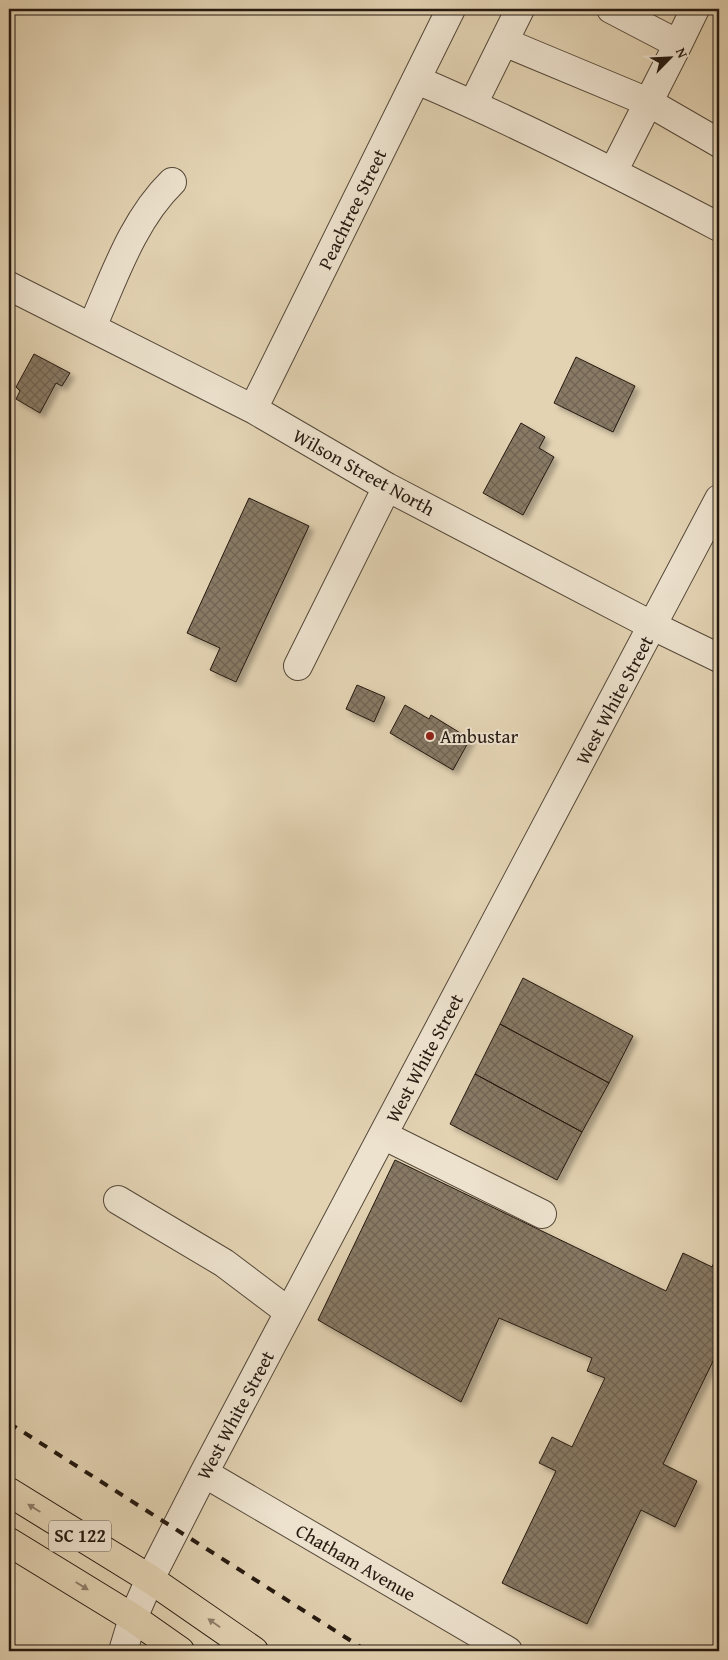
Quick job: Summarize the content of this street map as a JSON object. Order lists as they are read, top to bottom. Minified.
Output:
{"streets":{"main road":["SC 122"],"street":["Peachtree Street","Wilson Street North","West White Street","Chatham Avenue"]},"crossings":[["Peachtree Street","Wilson Street North"],["Wilson Street North","West White Street"],["West White Street","SC 122"],["West White Street","Chatham Avenue"]],"places":["Ambustar"],"north":"top right"}
